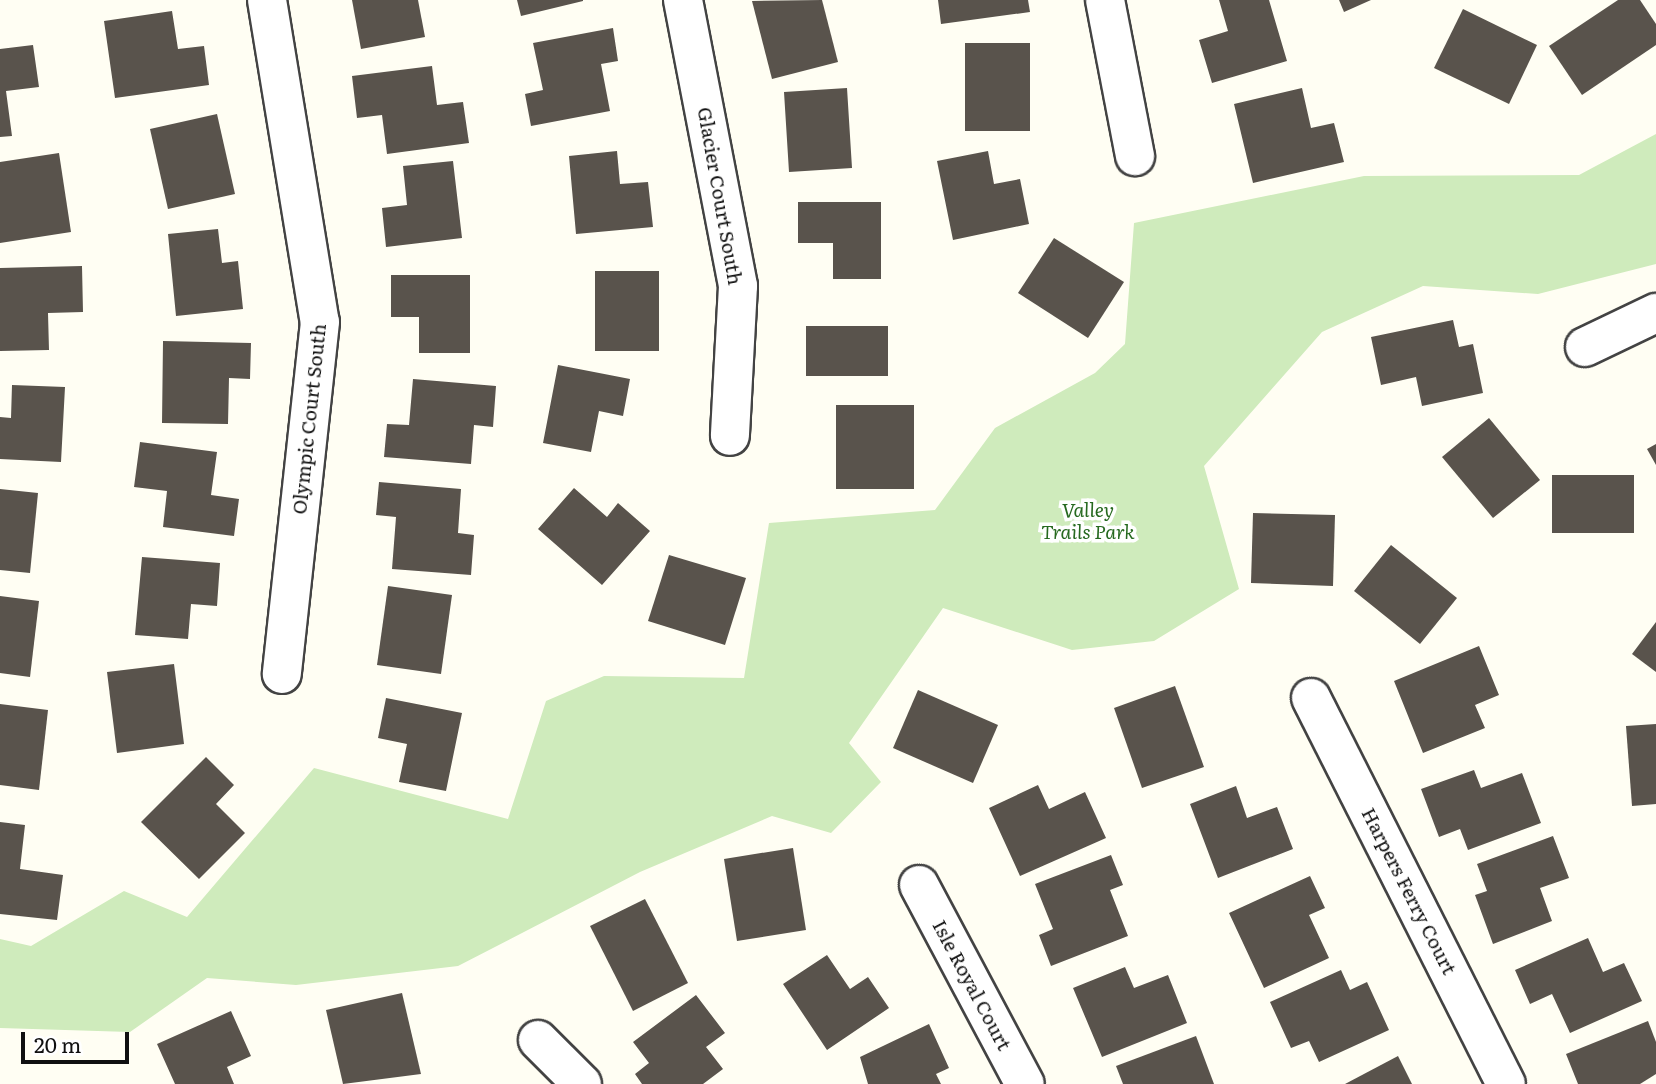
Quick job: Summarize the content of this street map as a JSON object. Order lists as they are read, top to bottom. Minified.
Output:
{"streets":{"street":["Glacier Court South","Olympic Court South","Harpers Ferry Court","Isle Royal Court"]},"parks":["Valley Trails Park"],"scale_bar":"20 m"}
